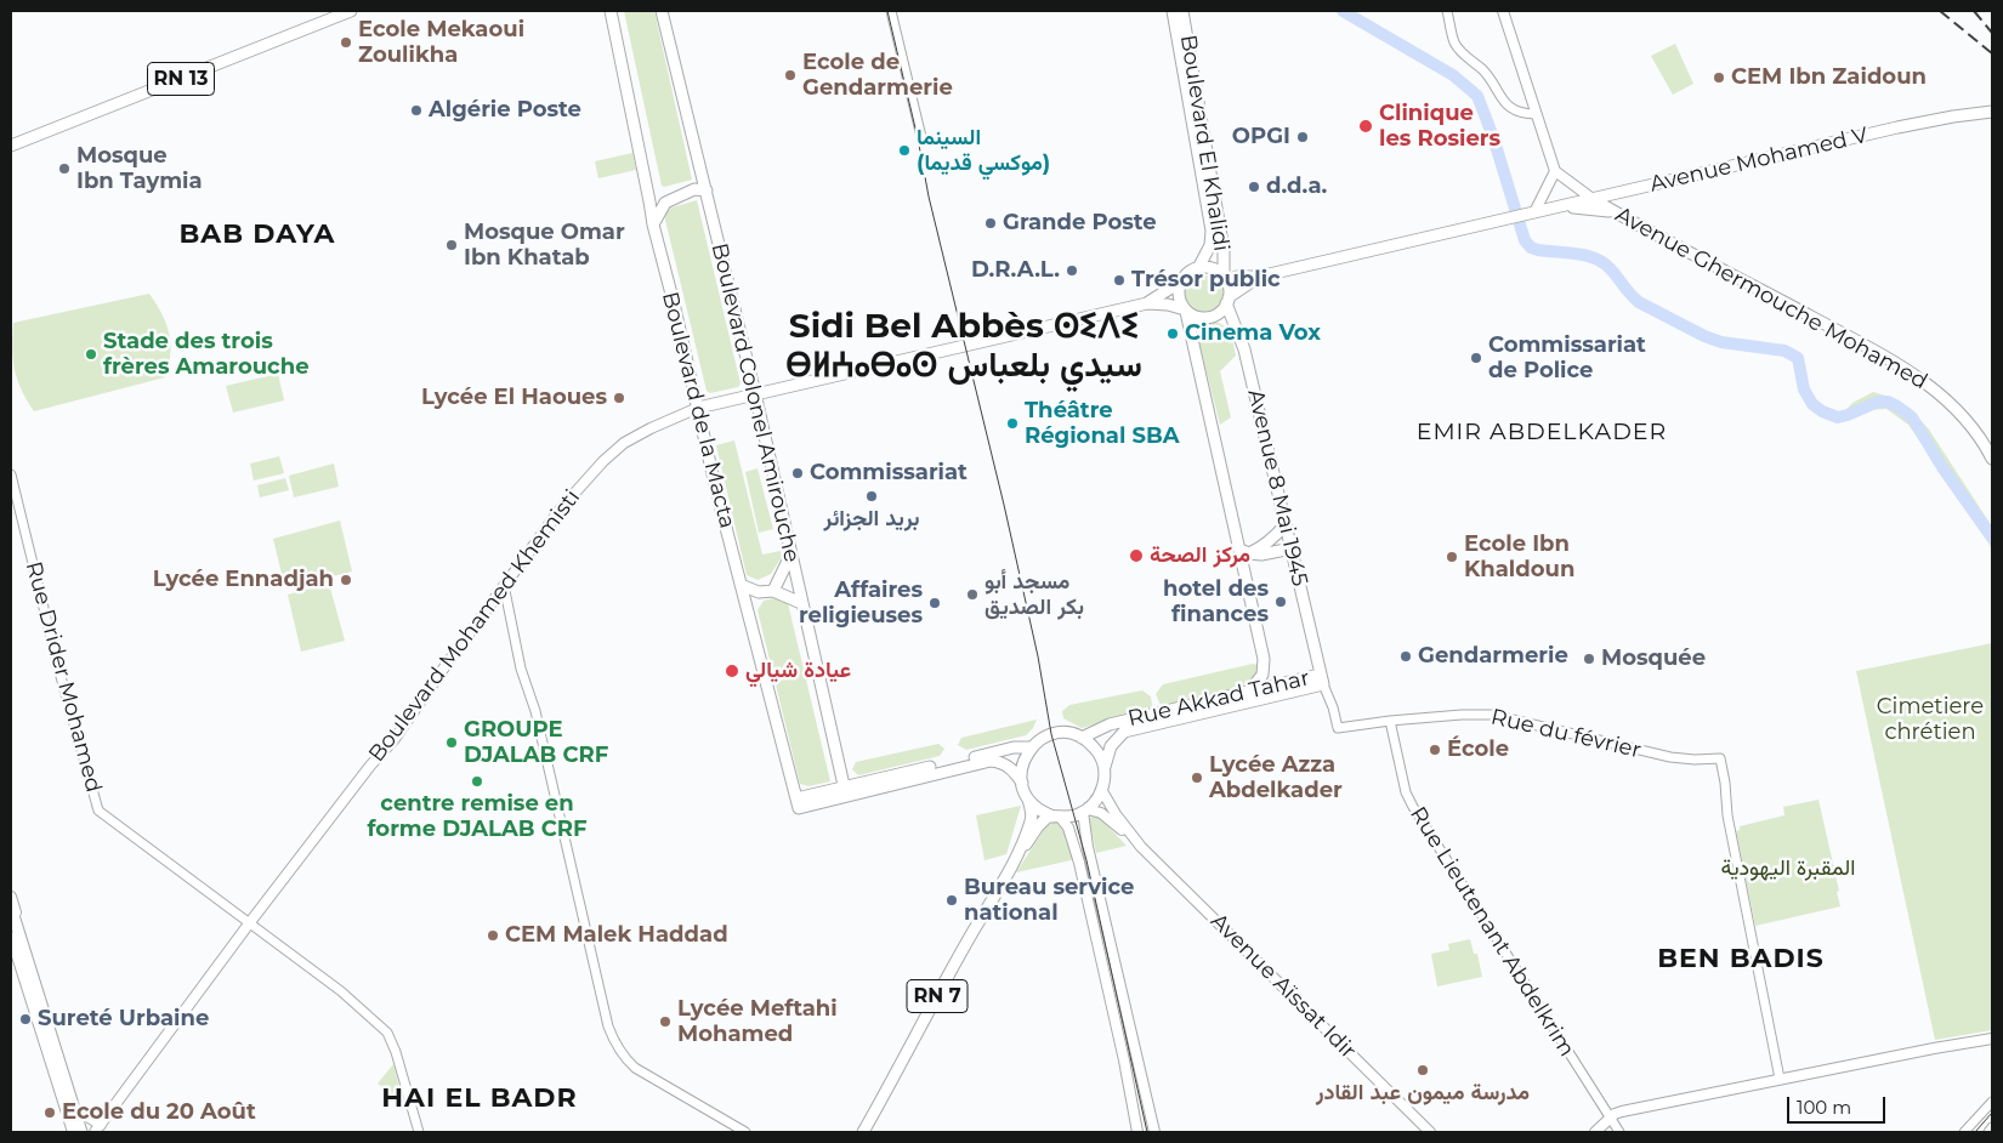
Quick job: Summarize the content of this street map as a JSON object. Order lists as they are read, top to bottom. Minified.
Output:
{"streets":{"main road":["RN 13","Boulevard El Khalidi","Avenue Mohamed V","Avenue Ghermouche Mohamed","Boulevard Colonel Amirouche","Boulevard de la Macta","Avenue 8 Mai 1945","Boulevard Mohamed Khemisti","Rue Akkad Tahar","Avenue Aïssat Idir","RN 7"],"street":["Rue Drider Mohamed","Rue du février","Rue Lieutenant Abdelkrim"]},"crossings":[["Boulevard El Khalidi","Avenue 8 Mai 1945"],["Avenue Mohamed V","Avenue Ghermouche Mohamed"],["Boulevard Colonel Amirouche","Boulevard de la Macta"],["Boulevard de la Macta","Boulevard Mohamed Khemisti"],["Avenue 8 Mai 1945","Rue Akkad Tahar"],["Avenue 8 Mai 1945","Rue du février"],["Boulevard Mohamed Khemisti","Rue Drider Mohamed"],["Rue Akkad Tahar","Rue du février"],["Rue Akkad Tahar","RN 7"],["Rue du février","Rue Lieutenant Abdelkrim"]],"districts":["BAB DAYA","Sidi Bel Abbès ⵙⵉⴷⵉ ⴱⵍⵄⴰⴱⴰⵙ سيدي بلعباس","EMIR ABDELKADER","BEN BADIS","HAI EL BADR"],"parks":["Cimetiere chrétien","المقبرة اليهودية"],"places":["Ecole Mekaoui Zoulikha","Ecole de Gendarmerie","CEM Ibn Zaidoun","Algérie Poste","Clinique les Rosiers","OPGI","السينما (موكسي قديما)","Mosque Ibn Taymia","d.d.a.","Grande Poste","Mosque Omar Ibn Khatab","D.R.A.L.","Trésor public","Cinema Vox","Stade des trois frères Amarouche","Commissariat de Police","Lycée El Haoues","Théâtre Régional SBA","Commissariat","بريد الجزائر","مركز الصحة","Ecole Ibn Khaldoun","Lycée Ennadjah","مسجد أبو بكر الصديق","hotel des finances","Affaires religieuses","Gendarmerie","Mosquée","عيادة شيالي","GROUPE DJALAB CRF","École","Lycée Azza Abdelkader","centre remise en forme DJALAB CRF","Bureau service national","CEM Malek Haddad","Sureté Urbaine","Lycée Meftahi Mohamed","مدرسة ميمون عبد القادر","Ecole du 20 Août"],"scale_bar":"100 m"}
